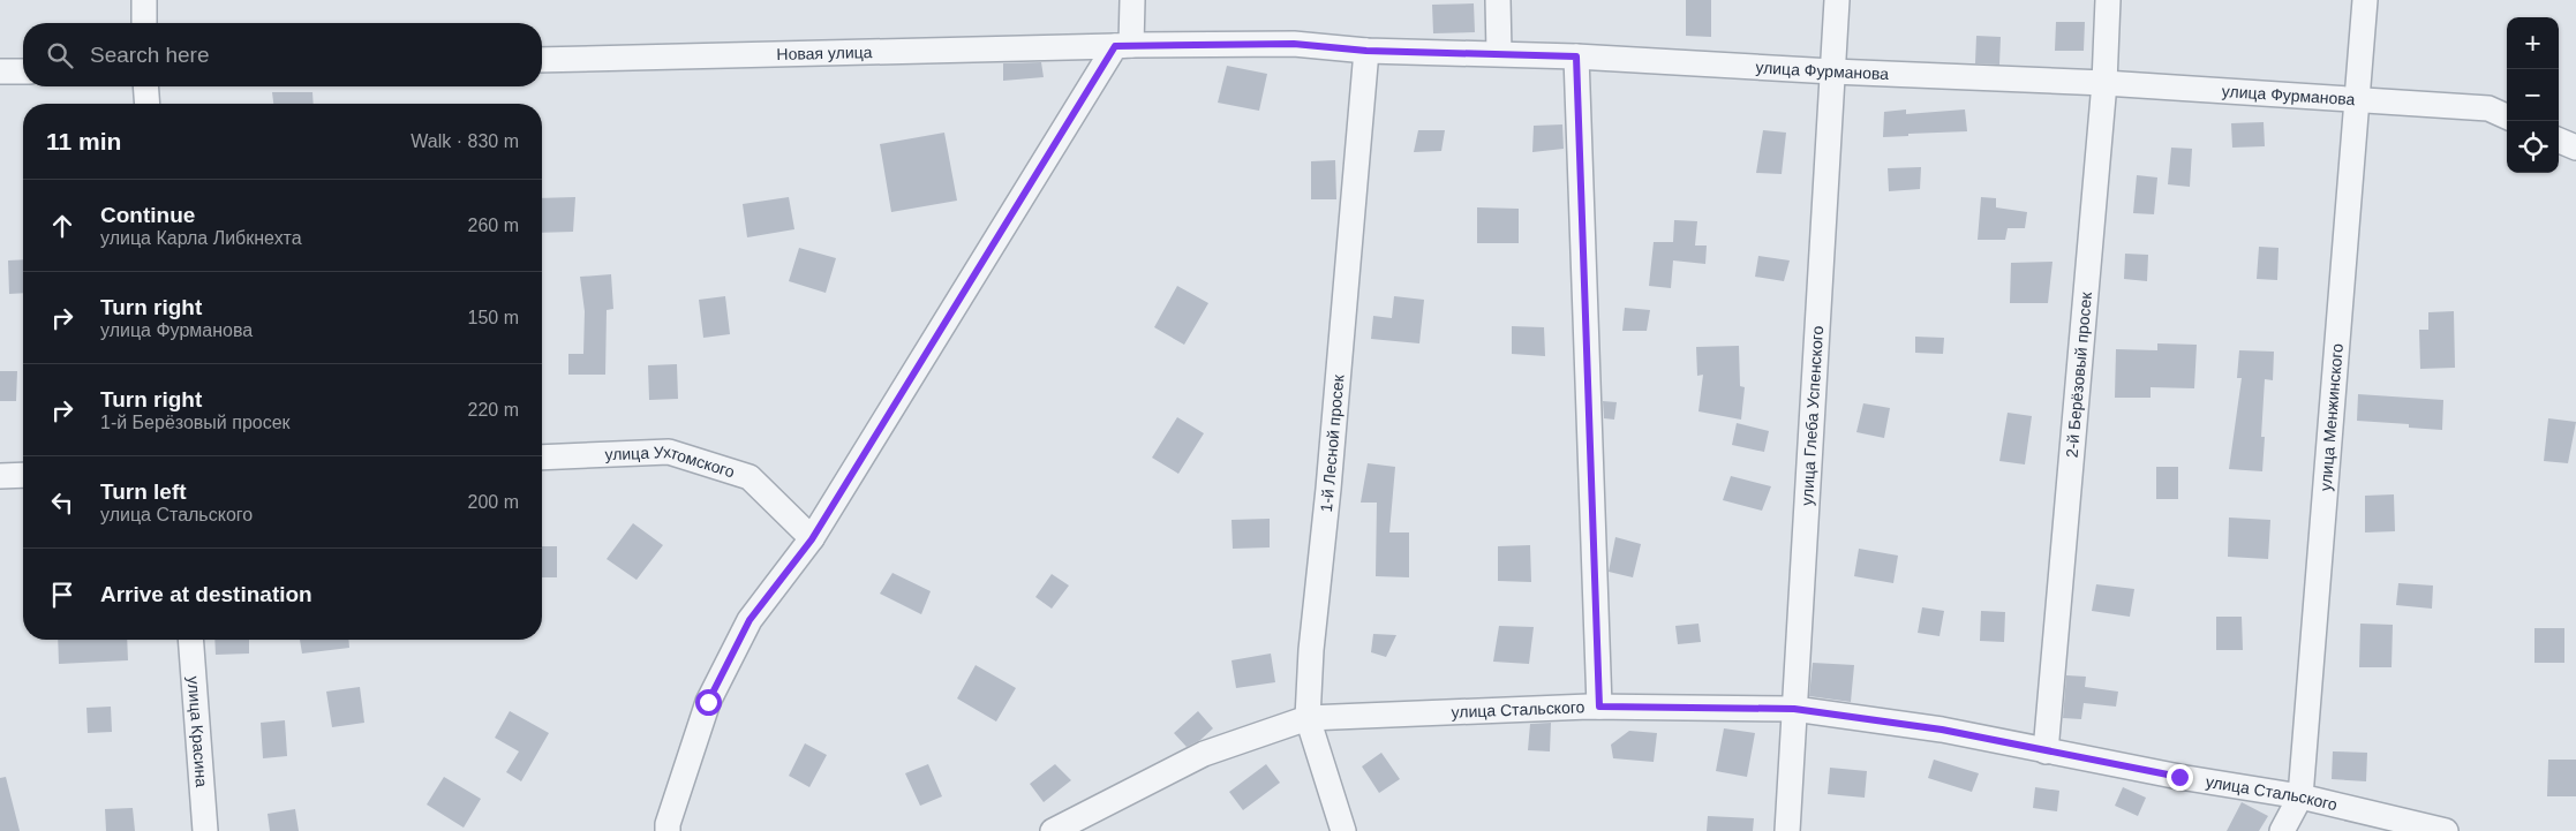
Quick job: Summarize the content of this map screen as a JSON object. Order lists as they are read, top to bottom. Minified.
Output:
{"streets":{"street":["Новая улица","улица Фурманова","2-й Берёзовый просек","улица Глеба Успенского","улица Менжинского","1-й Лесной просек","улица Ухтомского","улица Стальского","улица Красина"]},"crossings":[["Новая улица","улица Фурманова"],["улица Фурманова","2-й Берёзовый просек"],["улица Фурманова","улица Глеба Успенского"],["улица Фурманова","улица Менжинского"],["улица Фурманова","1-й Лесной просек"],["2-й Берёзовый просек","улица Стальского"],["улица Глеба Успенского","улица Стальского"],["улица Менжинского","улица Стальского"],["1-й Лесной просек","улица Стальского"]],"page":{"map_buttons":["+","−"],"search":"Search here","heading":["11 min","Walk · 830 m"],"list":[["Continue","улица Карла Либкнехта","260 m"],["Turn right","улица Фурманова","150 m"],["Turn right","1-й Берёзовый просек","220 m"],["Turn left","улица Стальского","200 m"],"Arrive at destination"]}}
